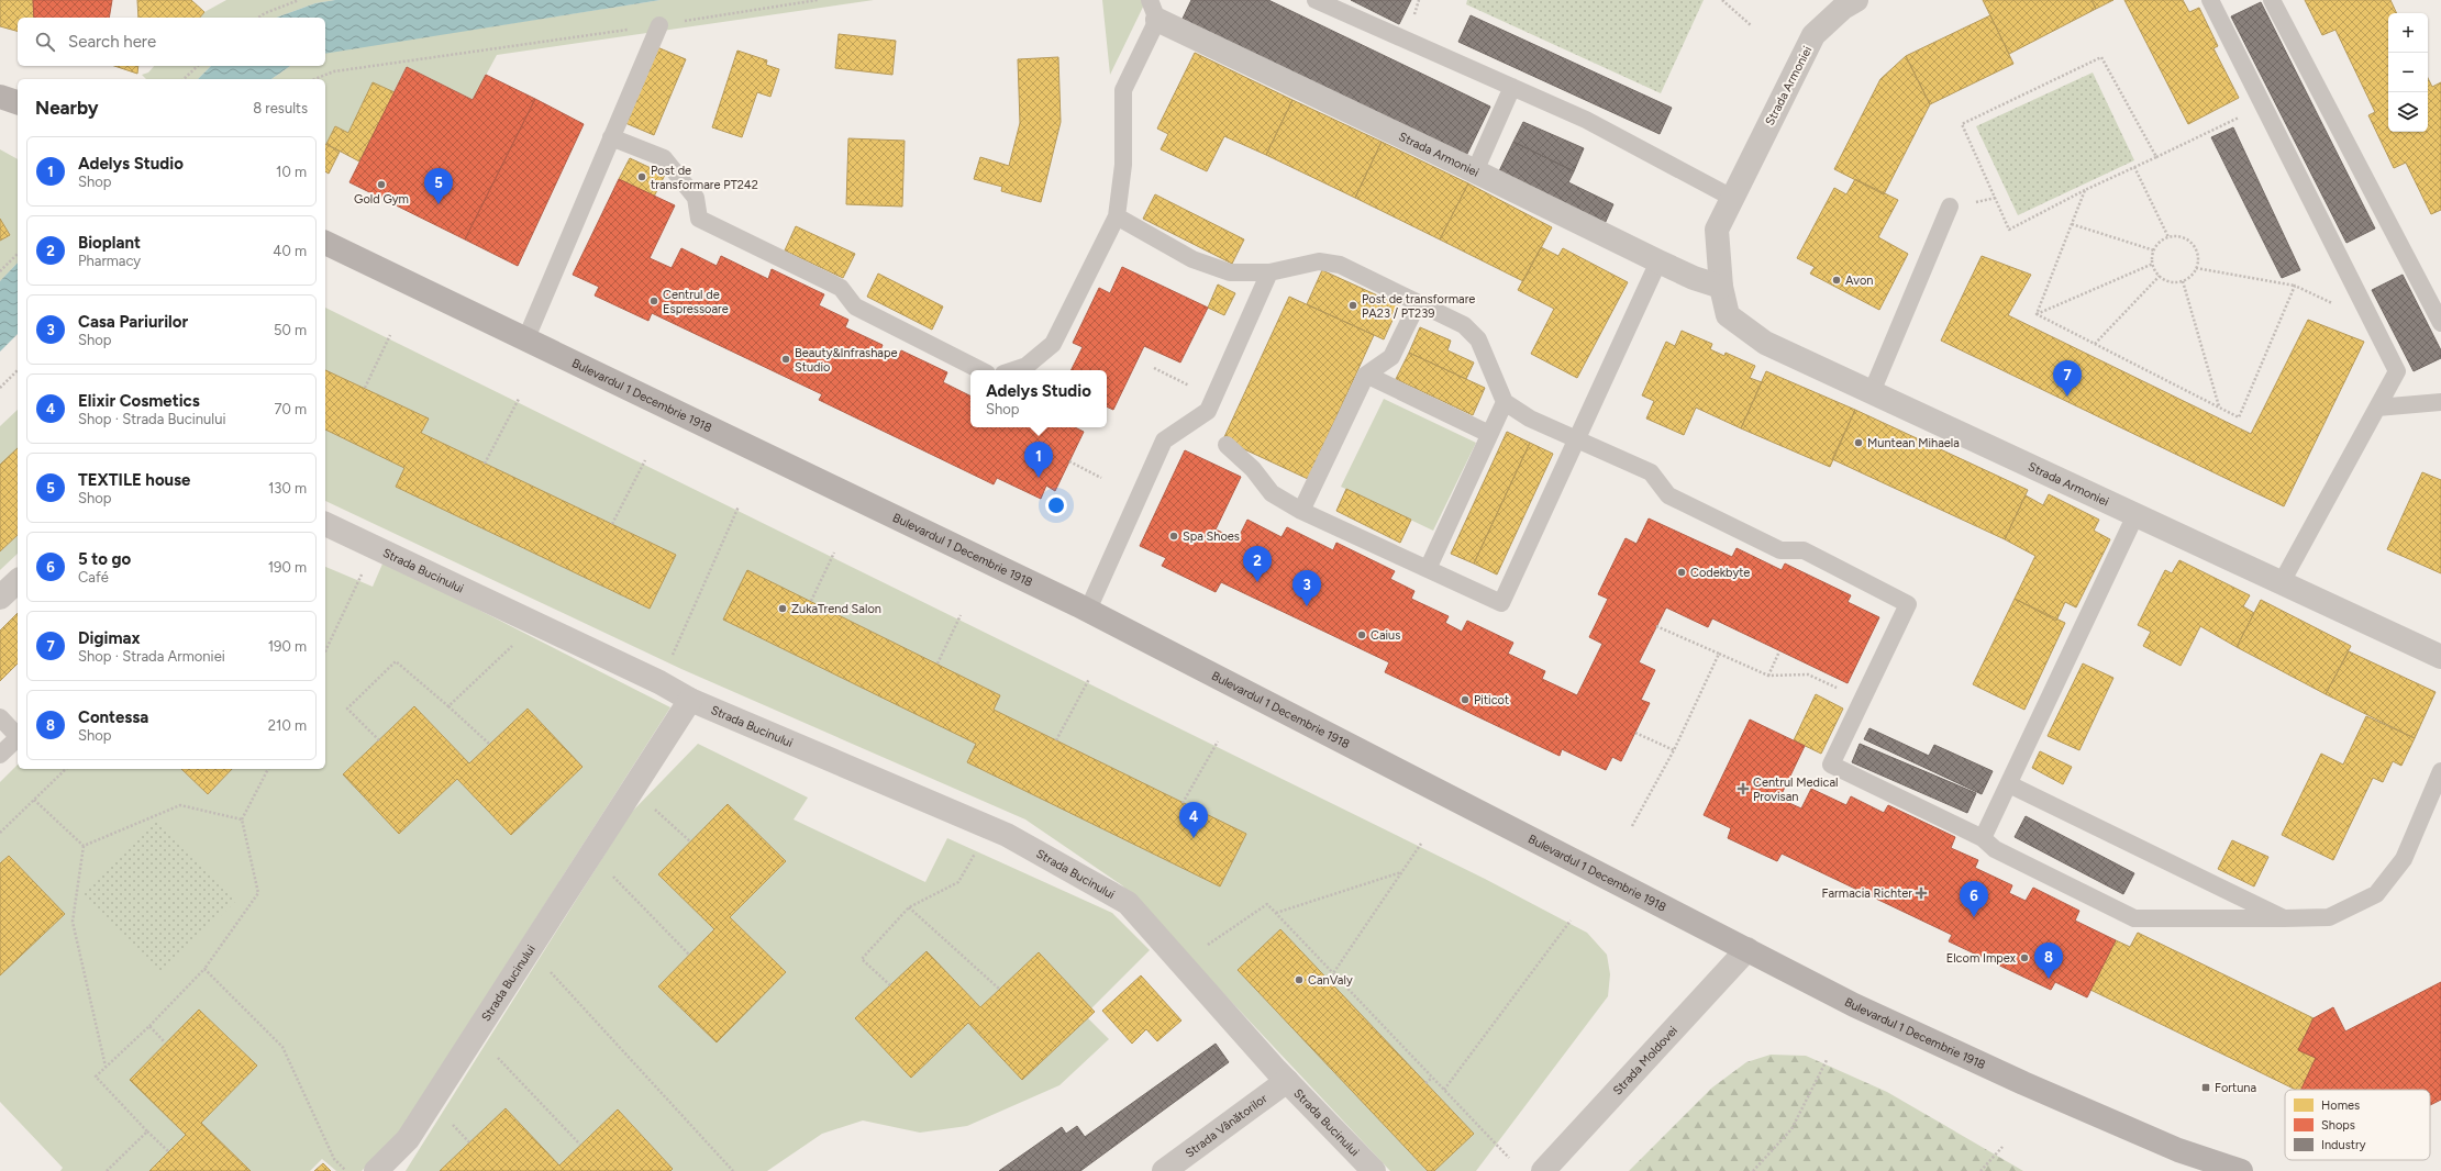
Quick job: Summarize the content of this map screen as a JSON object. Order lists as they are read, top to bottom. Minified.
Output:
{"streets":{"main road":["Bulevardul 1 Decembrie 1918"],"street":["Strada Armoniei","Strada Bucinului","Strada Moldovei","Strada Vânătorilor"]},"crossings":[["Bulevardul 1 Decembrie 1918","Strada Moldovei"],["Strada Bucinului","Strada Vânătorilor"]],"places":{"other":["Post de transformare PT242","Gold Gym","Avon","Centrul de Espressoare","Post de transformare PA23 / PT239","Beauty&Infrashape Studio","Muntean Mihaela","Spa Shoes","Codekbyte","ZukaTrend Salon","Caius","Piticot","Elcom Impex","CanValy"],"health":["Centrul Medical Provisan","Farmacia Richter"],"transit":["Fortuna"]},"legend":["Homes","Shops","Industry"],"page":{"map_buttons":["+","−"],"search":"Search here","heading":["Nearby","8 results"],"list":[{"mark":"1","name":"Adelys Studio","note":"Shop","value":"10 m"},{"mark":"2","name":"Bioplant","note":"Pharmacy","value":"40 m"},{"mark":"3","name":"Casa Pariurilor","note":"Shop","value":"50 m"},{"mark":"4","name":"Elixir Cosmetics","note":"Shop · Strada Bucinului","value":"70 m"},{"mark":"5","name":"TEXTILE house","note":"Shop","value":"130 m"},{"mark":"6","name":"5 to go","note":"Café","value":"190 m"},{"mark":"7","name":"Digimax","note":"Shop · Strada Armoniei","value":"190 m"},{"mark":"8","name":"Contessa","note":"Shop","value":"210 m"}],"pins":["5","7","1","2","3","4","6","8"],"popup":["Adelys Studio","Shop"]}}
